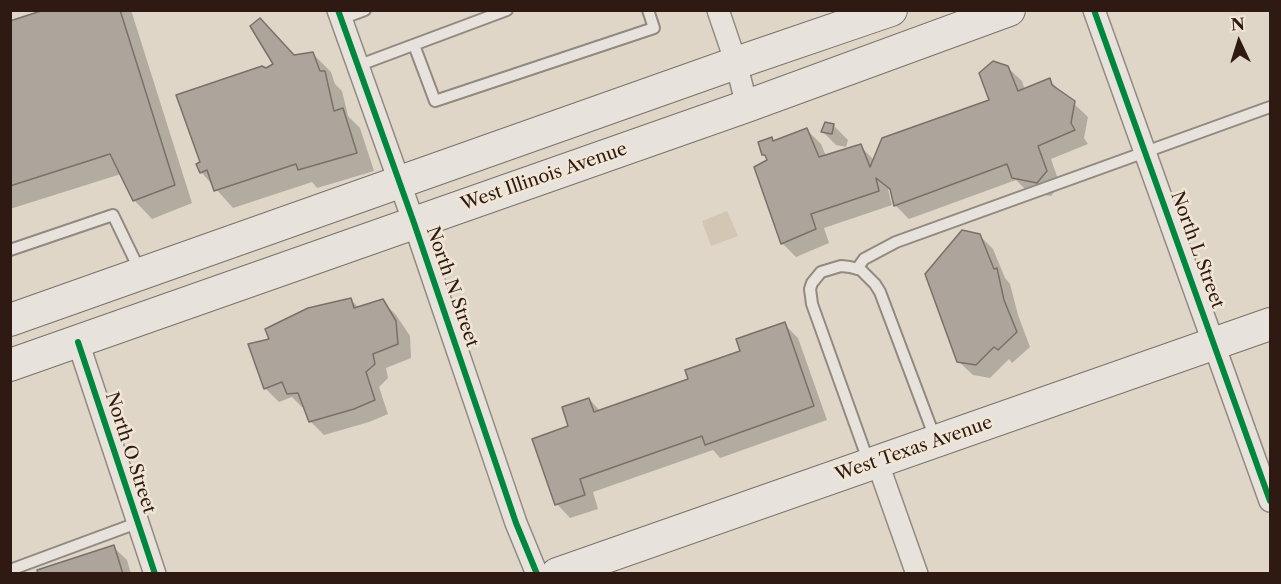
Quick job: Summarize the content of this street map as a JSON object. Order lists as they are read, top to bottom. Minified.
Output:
{"streets":{"main road":["West Illinois Avenue","West Texas Avenue"],"street":["North L Street","North N Street","North O Street"]},"crossings":[["West Illinois Avenue","North N Street"],["West Illinois Avenue","North O Street"],["North L Street","West Texas Avenue"]],"north":"top"}
